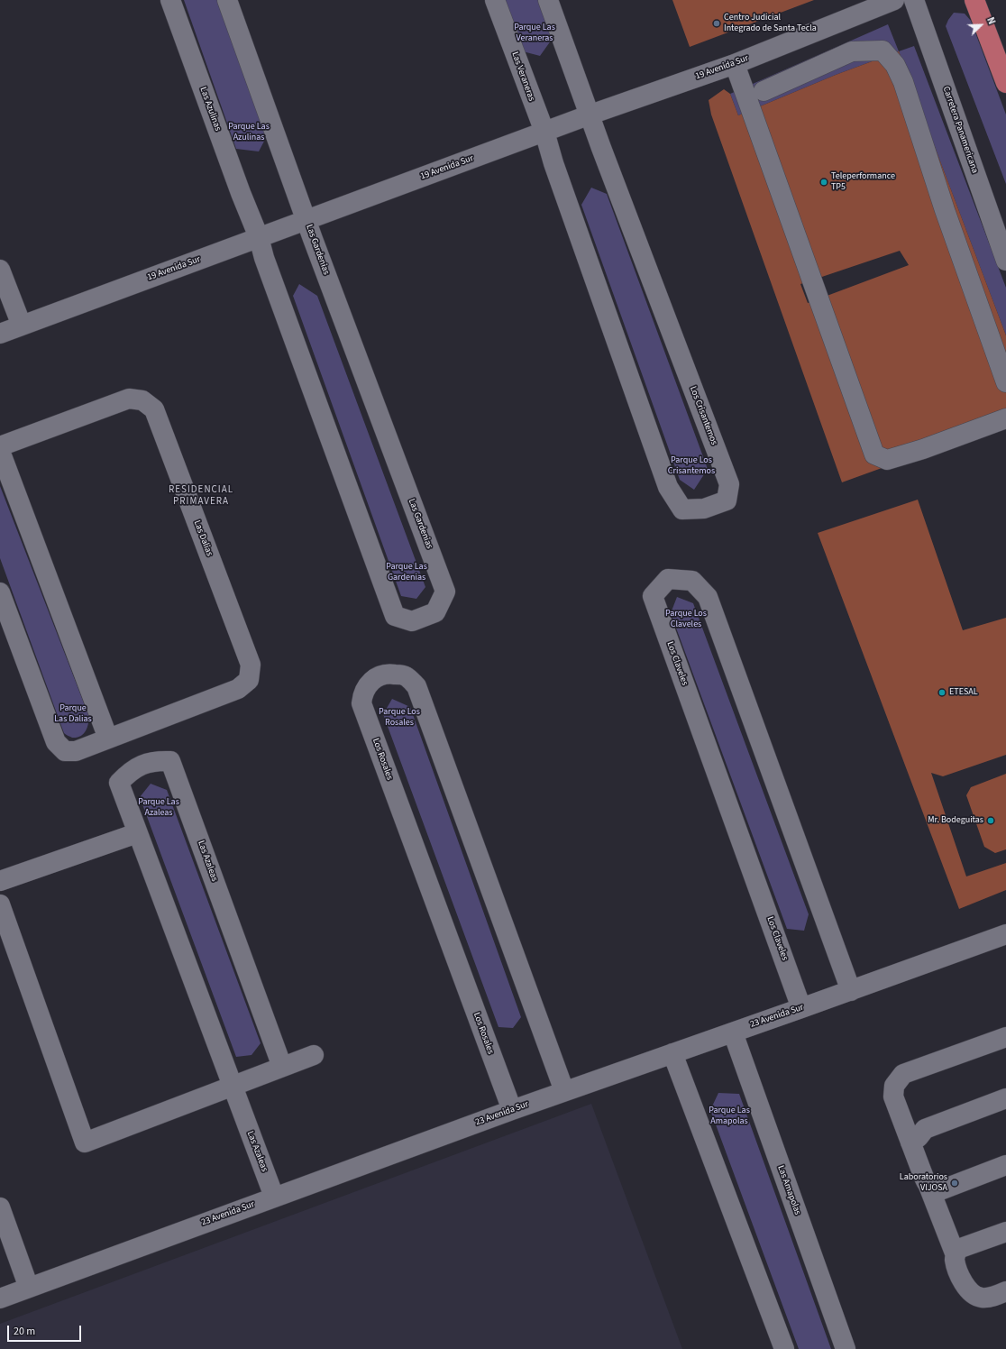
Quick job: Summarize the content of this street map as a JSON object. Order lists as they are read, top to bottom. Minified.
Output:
{"streets":{"street":["19 Avenida Sur","Las Veraneras","Las Azulinas","Carretera Panamericana","Las Gardenias","Los Crisantemos","Las Dalias","Los Claveles","Los Rosales","Las Azaleas","23 Avenida Sur","Las Amapolas"]},"crossings":[["19 Avenida Sur","Las Veraneras"],["19 Avenida Sur","Las Azulinas"],["19 Avenida Sur","Las Gardenias"],["19 Avenida Sur","Los Crisantemos"],["Las Veraneras","Los Crisantemos"],["Las Azulinas","Las Gardenias"],["Los Claveles","23 Avenida Sur"],["Los Rosales","23 Avenida Sur"],["Las Azaleas","23 Avenida Sur"],["23 Avenida Sur","Las Amapolas"]],"districts":["RESIDENCIAL PRIMAVERA"],"parks":["Parque Las Veraneras","Parque Las Azulinas","Parque Los Crisantemos","Parque Las Gardenias","Parque Los Claveles","Parque Las Dalias","Parque Los Rosales","Parque Las Azaleas","Parque Las Amapolas"],"places":["Centro Judicial Integrado de Santa Tecla","Teleperformance TP5","ETESAL","Mr. Bodeguitas","Laboratorios VIJOSA"],"scale_bar":"20 m","north":"top right"}
